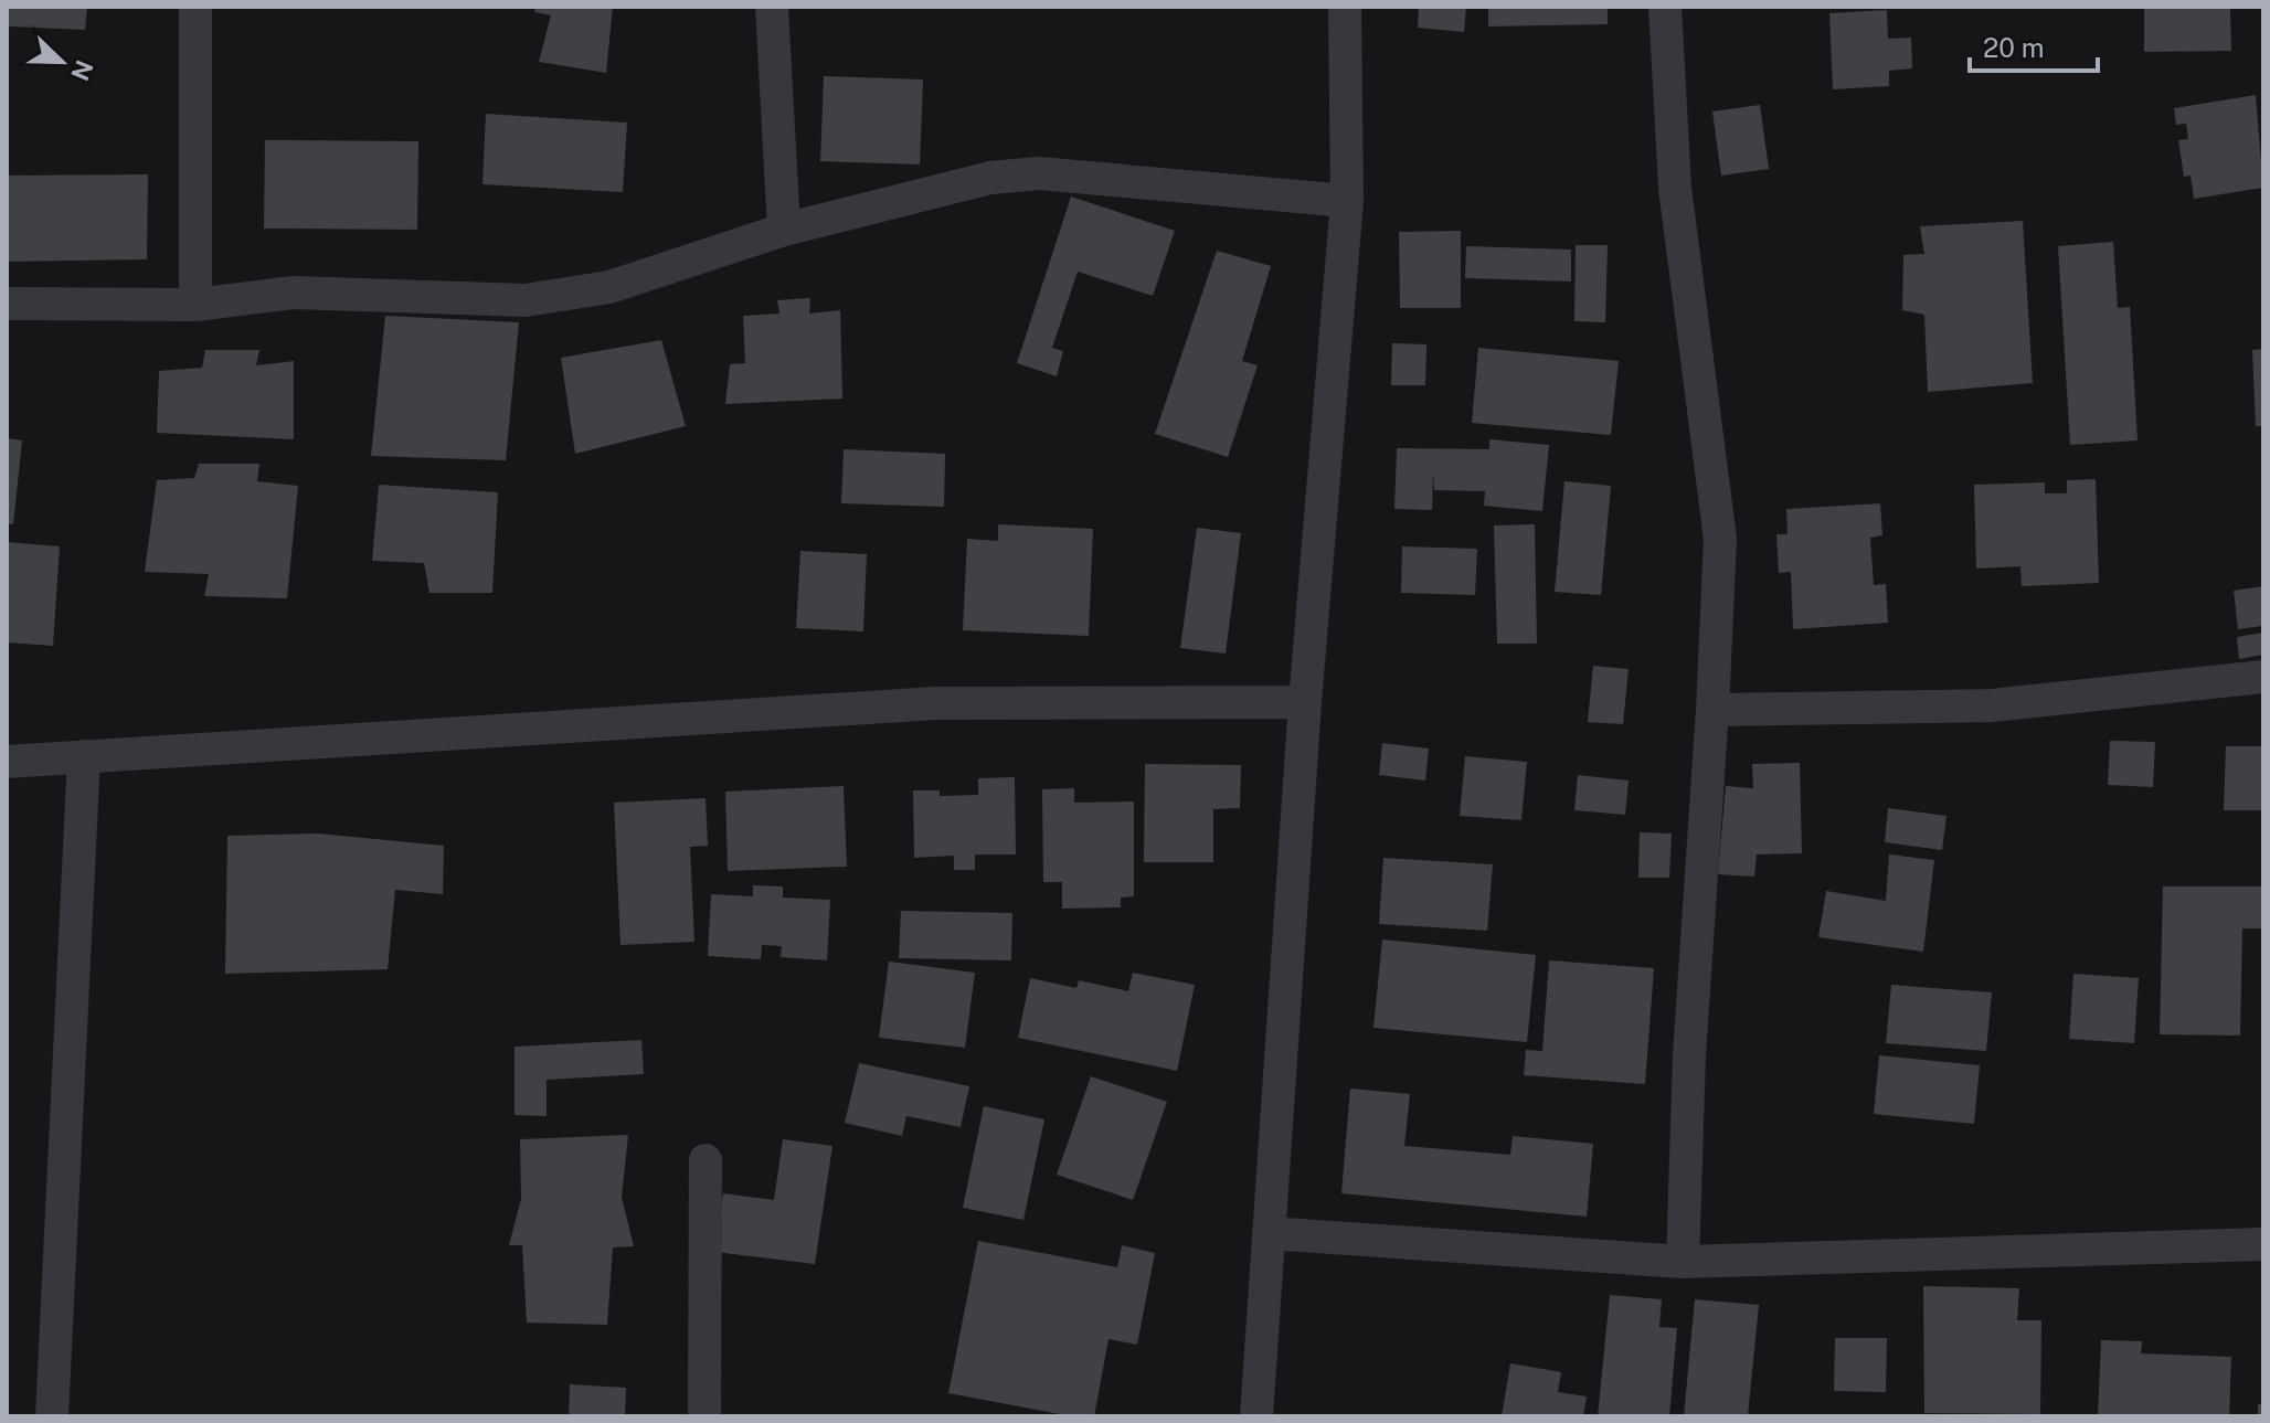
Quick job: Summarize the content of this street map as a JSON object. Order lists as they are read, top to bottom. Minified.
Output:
{"scale_bar":"20 m","north":"bottom right"}
